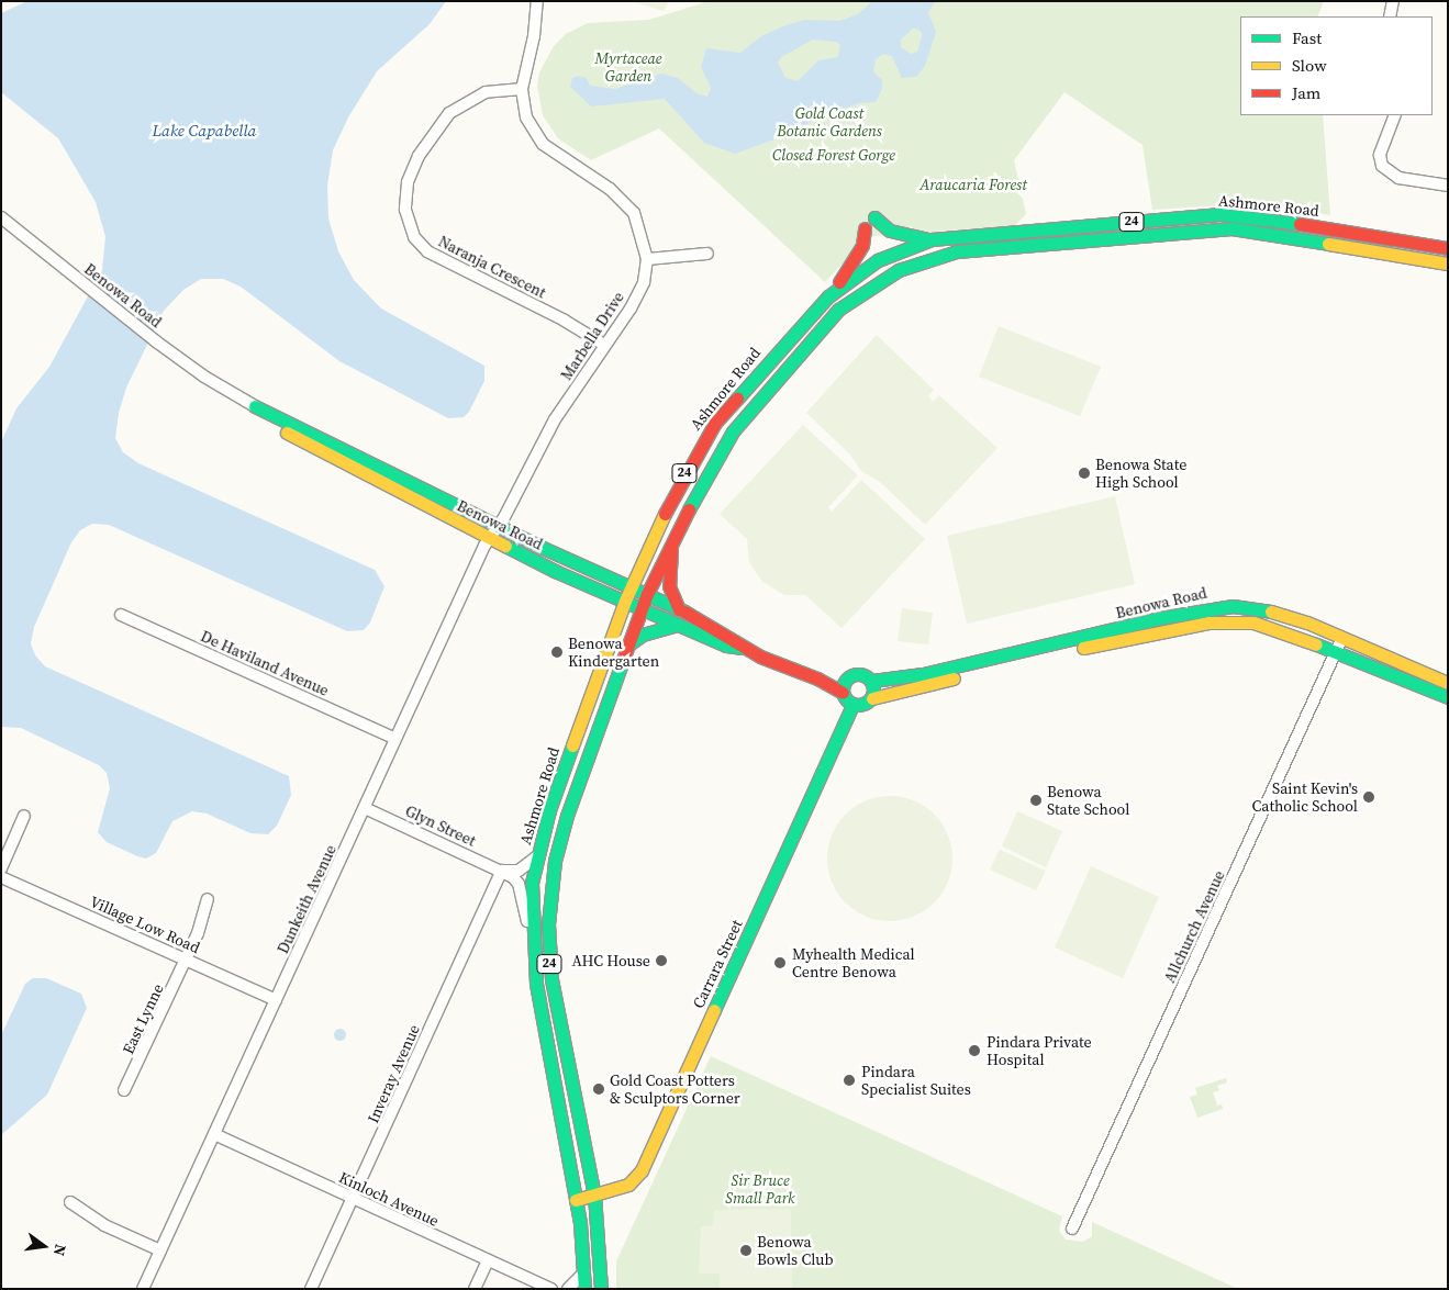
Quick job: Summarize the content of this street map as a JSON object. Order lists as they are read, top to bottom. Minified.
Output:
{"streets":{"main road":["Ashmore Road","24","Benowa Road","Carrara Street"],"street":["Naranja Crescent","Marbella Drive","De Haviland Avenue","Glyn Street","Dunkeith Avenue","Village Low Road","Allchurch Avenue","East Lynne","Inveray Avenue","Kinloch Avenue"]},"crossings":[["Ashmore Road","Benowa Road"],["Ashmore Road","Glyn Street"],["Ashmore Road","Carrara Street"],["Naranja Crescent","Marbella Drive"],["Benowa Road","Marbella Drive"],["Benowa Road","Dunkeith Avenue"],["Benowa Road","Allchurch Avenue"],["Benowa Road","Carrara Street"],["Marbella Drive","Dunkeith Avenue"],["De Haviland Avenue","Dunkeith Avenue"],["Glyn Street","Dunkeith Avenue"],["Glyn Street","Inveray Avenue"],["Dunkeith Avenue","Village Low Road"],["Dunkeith Avenue","Kinloch Avenue"],["Village Low Road","East Lynne"],["Inveray Avenue","Kinloch Avenue"]],"water":["Lake Capabella"],"parks":["Myrtaceae Garden","Gold Coast Botanic Gardens","Closed Forest Gorge","Araucaria Forest","Sir Bruce Small Park"],"places":["Benowa State High School","Benowa Kindergarten","Saint Kevin's Catholic School","Benowa State School","AHC House","Myhealth Medical Centre Benowa","Pindara Private Hospital","Pindara Specialist Suites","Gold Coast Potters & Sculptors Corner","Benowa Bowls Club"],"legend":["Fast","Slow","Jam"],"north":"right"}
